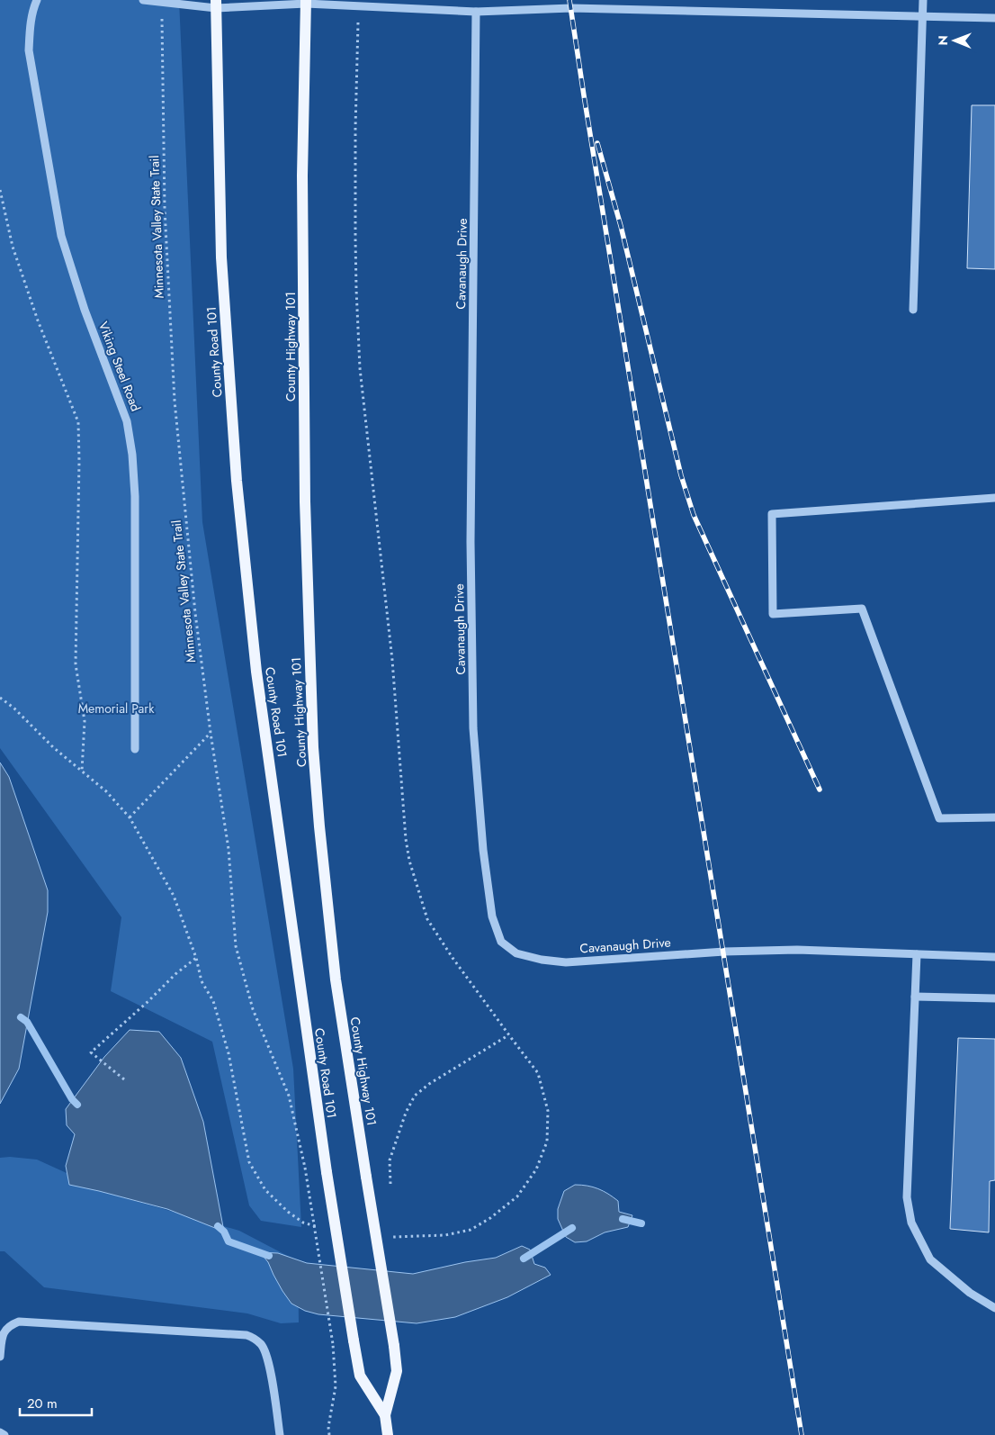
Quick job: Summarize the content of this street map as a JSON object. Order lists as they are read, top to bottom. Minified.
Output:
{"streets":{"main road":["County Highway 101","County Road 101"],"street":["Cavanaugh Drive","Viking Steel Road"],"path":["Minnesota Valley State Trail"]},"crossings":[["County Highway 101","County Road 101"]],"parks":["Memorial Park"],"scale_bar":"20 m","north":"left"}
